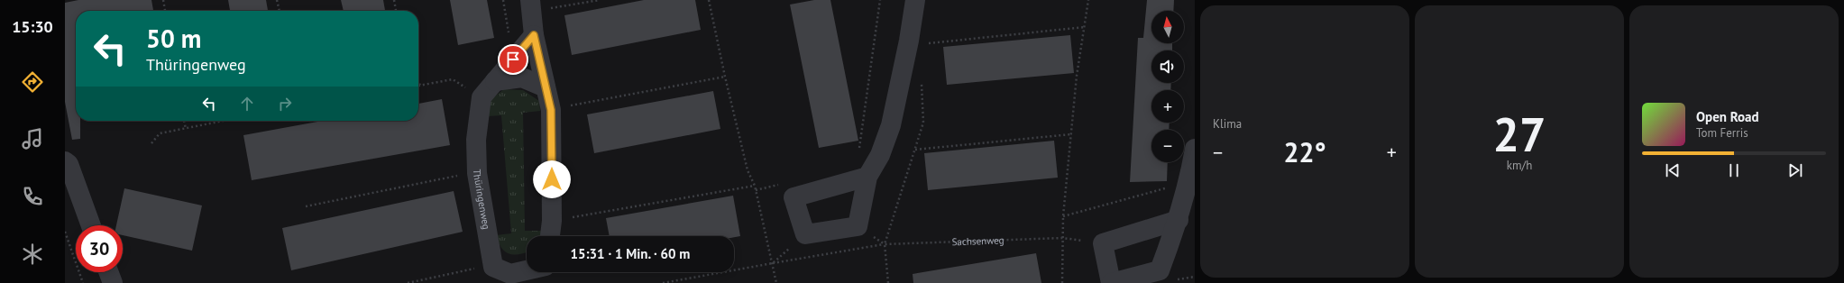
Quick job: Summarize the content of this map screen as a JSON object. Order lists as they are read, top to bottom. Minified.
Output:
{"streets":{"street":["Thüringenweg"],"path":["Sachsenweg"]},"north":"top","page":{"tabs":"15:30","tile":["Klima",["27","km/h"]],"map_buttons":["+","−"],"turn":["50 m","Thüringenweg"],"song":["Open Road","Tom Ferris"],"heat":["−","22°","+"],"limit":"30","trip":"15:31 · 1 Min. · 60 m"}}
